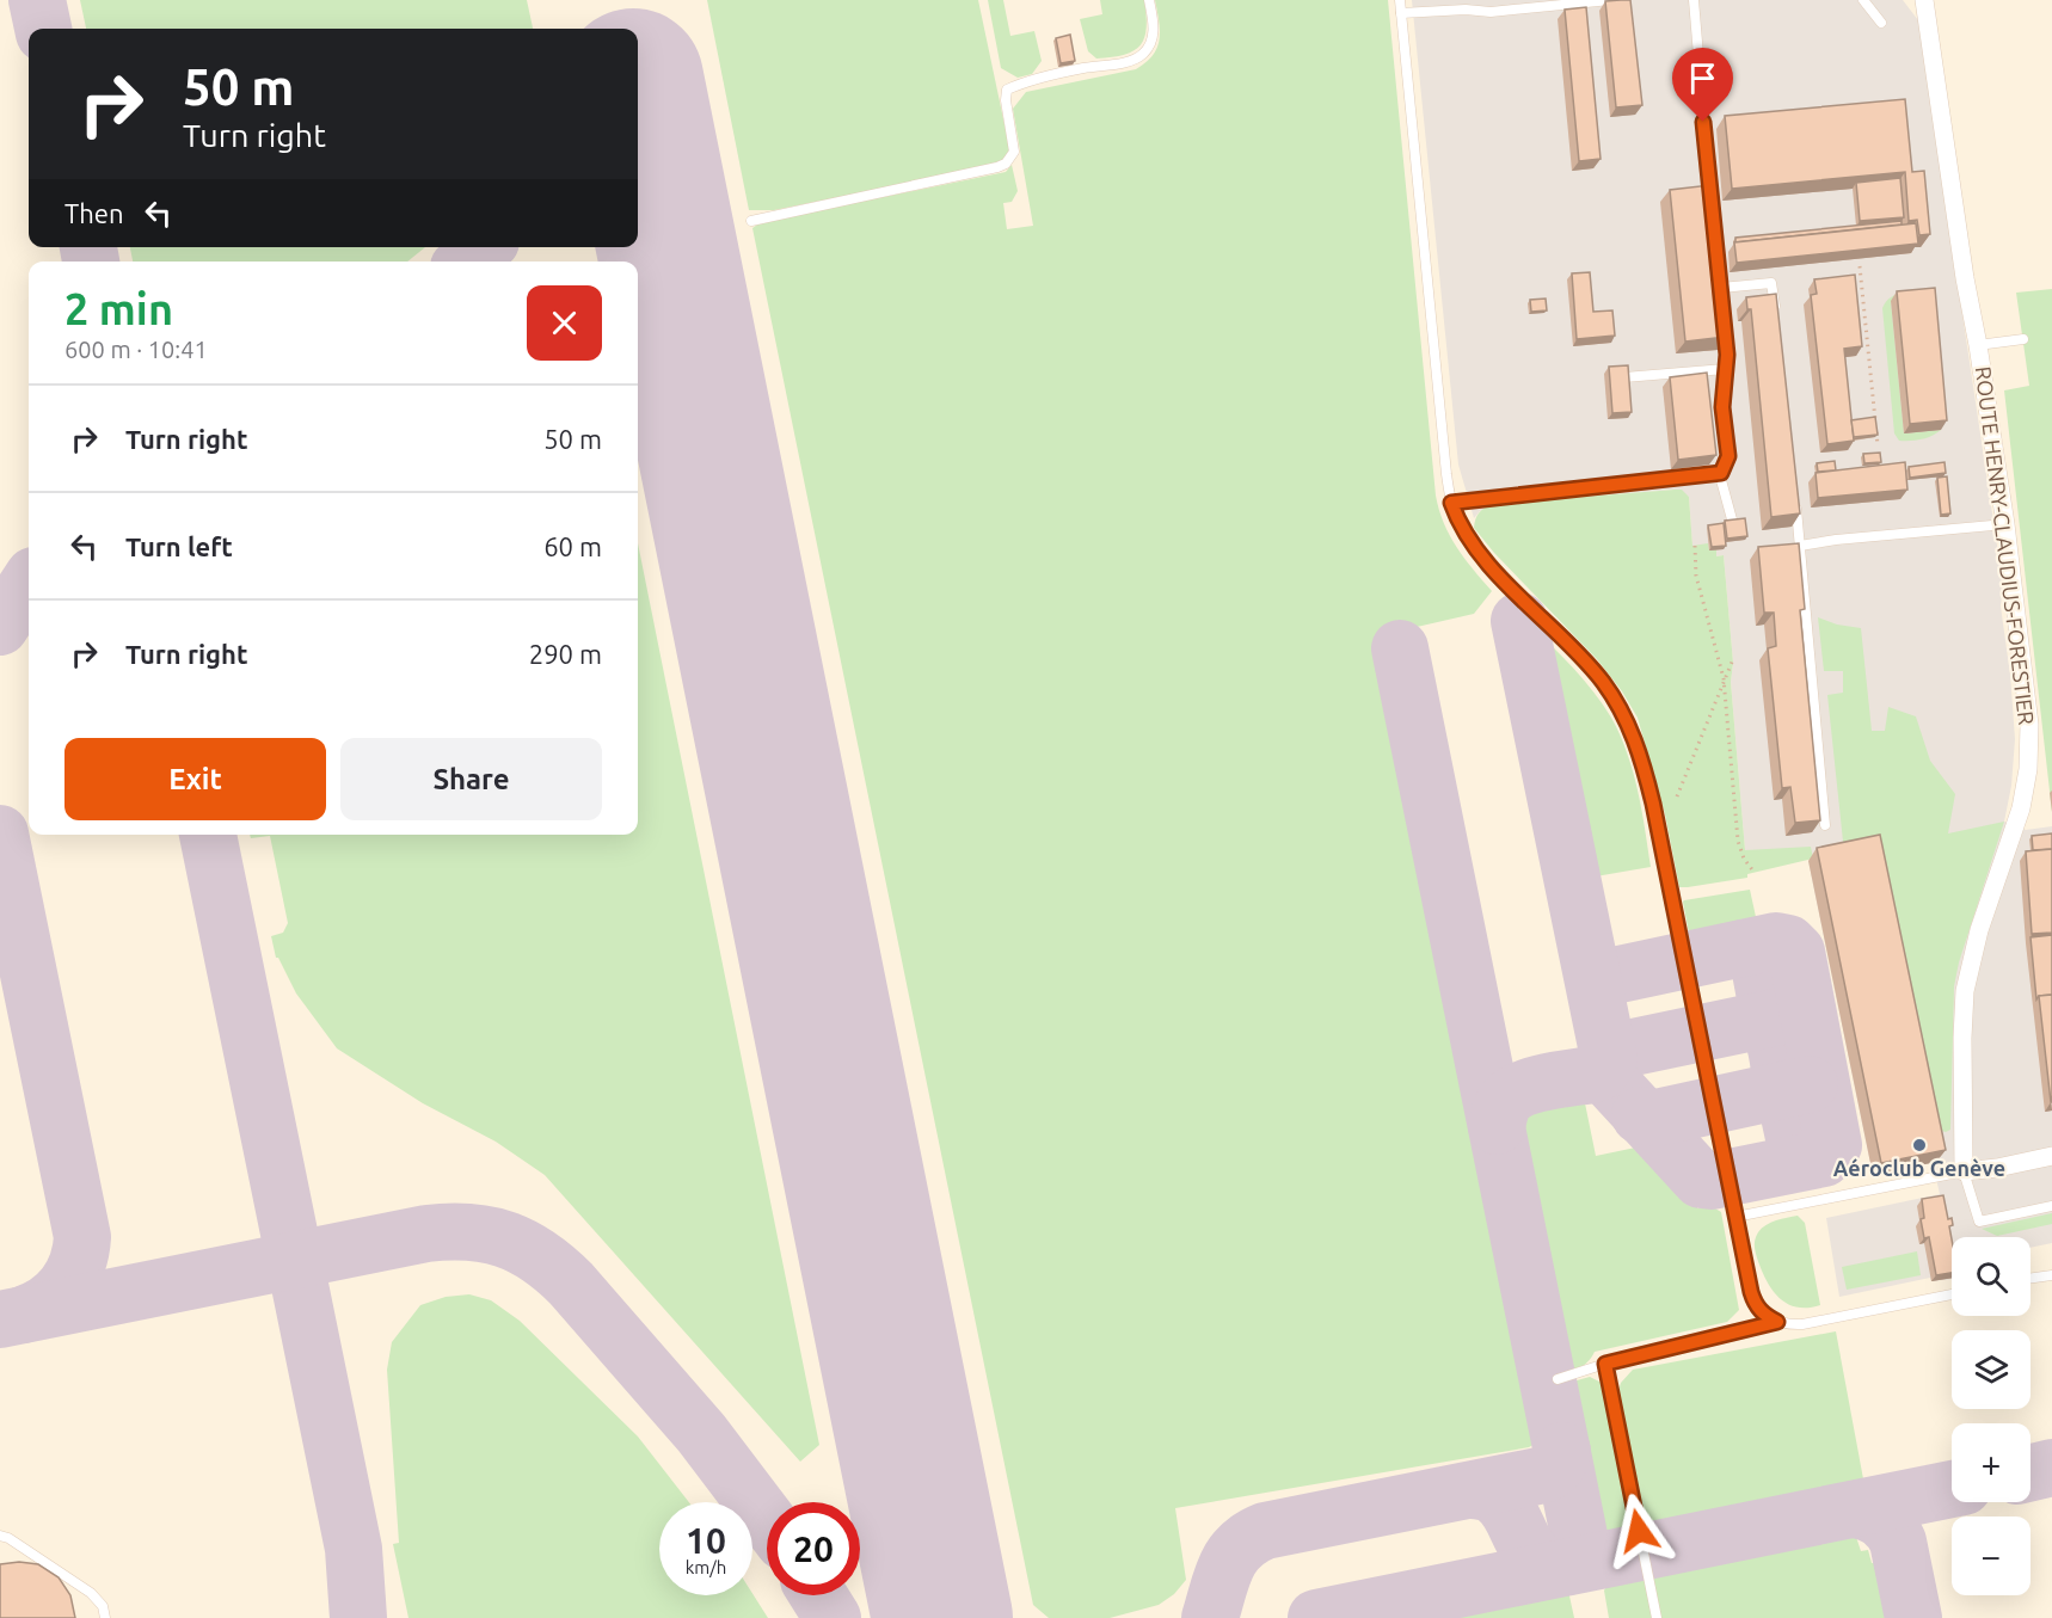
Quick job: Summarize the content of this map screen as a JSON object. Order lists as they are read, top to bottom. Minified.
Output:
{"streets":{"street":["ROUTE HENRY-CLAUDIUS-FORESTIER"]},"places":["Aéroclub Genève"],"page":{"turn":["50 m","Turn right"],"then":"Then","heading":["2 min","600 m · 10:41"],"list":[{"name":"Turn right","value":"50 m"},{"name":"Turn left","value":"60 m"},{"name":"Turn right","value":"290 m"}],"buttons":["Exit","Share"],"map_buttons":["+","−"],"speed":"10 km/h","limit":"20"}}
